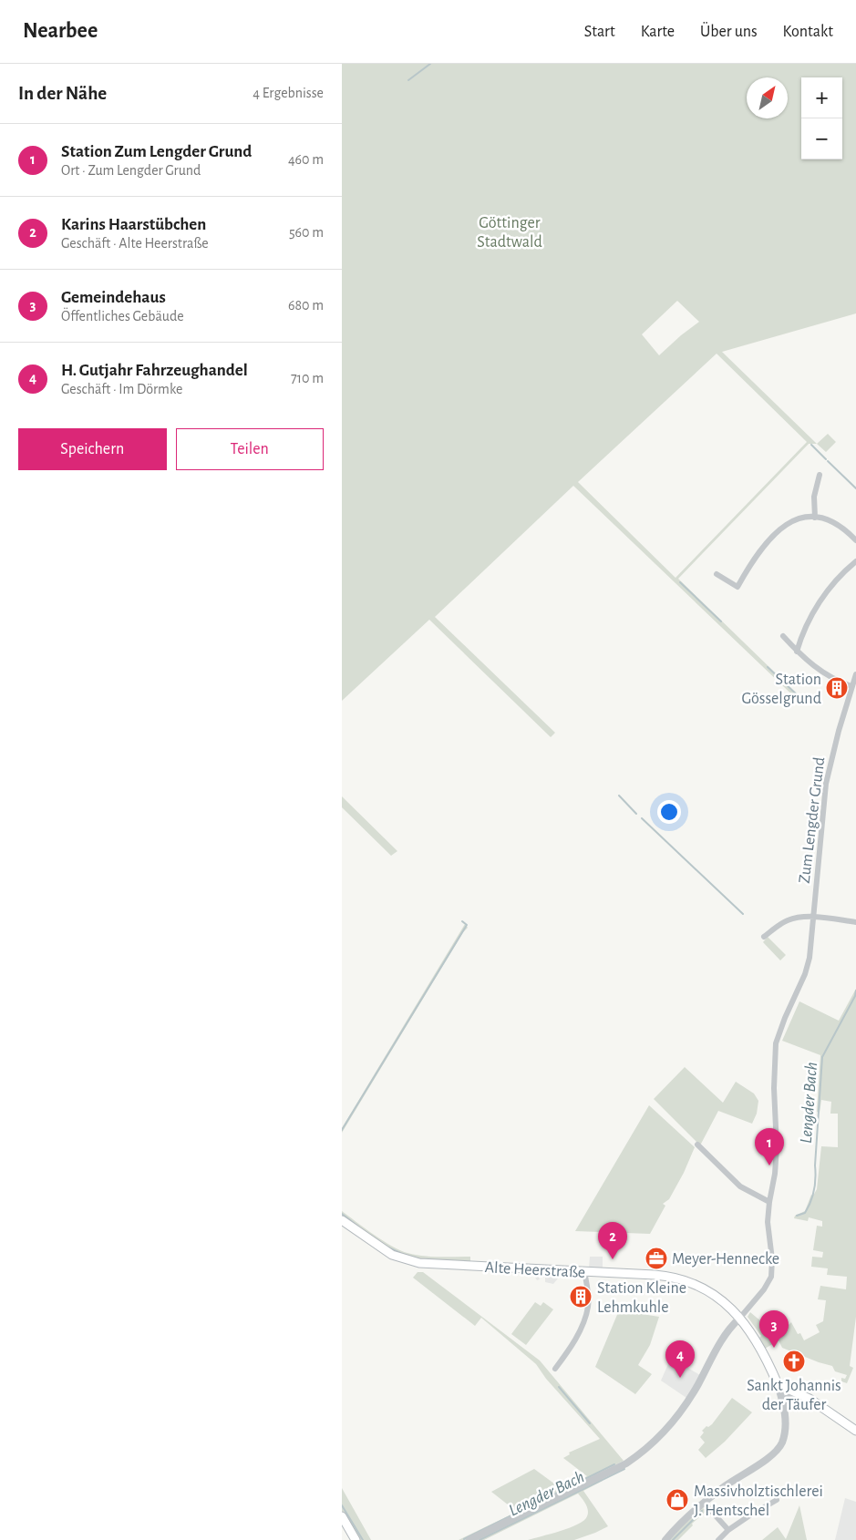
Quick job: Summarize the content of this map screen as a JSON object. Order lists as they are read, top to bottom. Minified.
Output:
{"streets":{"main road":["Alte Heerstraße"],"street":["Zum Lengder Grund"]},"crossings":[["Zum Lengder Grund","Alte Heerstraße"]],"water":["Lengder Bach"],"parks":["Göttinger Stadtwald"],"places":{"building":["Station Gösselgrund","Station Kleine Lehmkuhle"],"office":["Meyer-Hennecke"],"church":["Sankt Johannis der Täufer"],"shop":["Massivholztischlerei J. Hentschel"]},"north":"top right","page":{"header":"Nearbee","nav":["Start","Karte","Über uns","Kontakt"],"heading":["In der Nähe","4 Ergebnisse"],"map_buttons":["+","−"],"list":[{"mark":"1","name":"Station Zum Lengder Grund","note":"Ort · Zum Lengder Grund","value":"460 m"},{"mark":"2","name":"Karins Haarstübchen","note":"Geschäft · Alte Heerstraße","value":"560 m"},{"mark":"3","name":"Gemeindehaus","note":"Öffentliches Gebäude","value":"680 m"},{"mark":"4","name":"H. Gutjahr Fahrzeughandel","note":"Geschäft · Im Dörmke","value":"710 m"}],"buttons":["Speichern","Teilen"],"pins":["1","2","3","4"]}}
